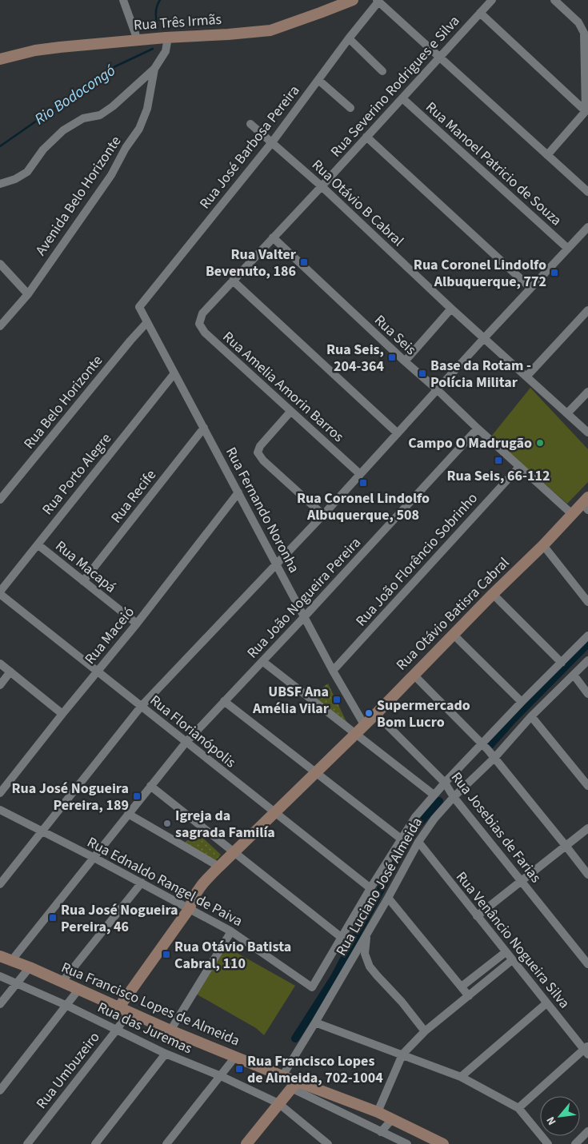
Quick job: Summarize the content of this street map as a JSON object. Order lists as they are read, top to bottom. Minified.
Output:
{"streets":{"street":["Rua Três Irmãs","Rua Severino Rodrigues e Silva","Rua José Barbosa Pereira","Rua Manoel Patricio de Souza","Avenida Belo Horizonte","Rua Otávio B Cabral","Rua Seis","Rua Amelia Amorin Barros","Rua Belo Horizonte","Rua Porto Alegre","Rua Recife","Rua Fernando Noronha","Rua João Florêncio Sobrinho","Rua Macapá","Rua João Nogueira Pereira","Rua Otávio Batisra Cabral","Rua Maceió","Rua Florianópolis","Rua Josebias de Farias","Rua Ednaldo Rangel de Paiva","Rua Luciano José Almeida","Rua Venâncio Nogueira Silva","Rua Francisco Lopes de Almeida","Rua das Juremas","Rua Umbuzeiro"]},"crossings":[["Rua Severino Rodrigues e Silva","Rua Manoel Patricio de Souza"],["Rua Severino Rodrigues e Silva","Rua Otávio B Cabral"],["Rua Severino Rodrigues e Silva","Rua Seis"],["Rua Severino Rodrigues e Silva","Rua Amelia Amorin Barros"],["Rua José Barbosa Pereira","Rua Otávio B Cabral"],["Rua José Barbosa Pereira","Rua Fernando Noronha"],["Rua Seis","Rua João Florêncio Sobrinho"],["Rua Seis","Rua João Nogueira Pereira"],["Rua Seis","Rua Otávio Batisra Cabral"],["Rua Belo Horizonte","Rua Fernando Noronha"],["Rua Porto Alegre","Rua Fernando Noronha"],["Rua Porto Alegre","Rua Macapá"],["Rua Porto Alegre","Rua Florianópolis"],["Rua Recife","Rua Fernando Noronha"],["Rua Recife","Rua Macapá"],["Rua Fernando Noronha","Rua João Florêncio Sobrinho"],["Rua Fernando Noronha","Rua João Nogueira Pereira"],["Rua Fernando Noronha","Rua Otávio Batisra Cabral"],["Rua Fernando Noronha","Rua Maceió"],["Rua Macapá","Rua Maceió"],["Rua João Nogueira Pereira","Rua Florianópolis"],["Rua João Nogueira Pereira","Rua Ednaldo Rangel de Paiva"],["Rua João Nogueira Pereira","Rua Francisco Lopes de Almeida"],["Rua Otávio Batisra Cabral","Rua Florianópolis"],["Rua Otávio Batisra Cabral","Rua Josebias de Farias"],["Rua Otávio Batisra Cabral","Rua Ednaldo Rangel de Paiva"],["Rua Otávio Batisra Cabral","Rua Francisco Lopes de Almeida"],["Rua Otávio Batisra Cabral","Rua Umbuzeiro"],["Rua Maceió","Rua Florianópolis"],["Rua Florianópolis","Rua Luciano José Almeida"],["Rua Josebias de Farias","Rua Luciano José Almeida"],["Rua Ednaldo Rangel de Paiva","Rua Luciano José Almeida"],["Rua Luciano José Almeida","Rua Venâncio Nogueira Silva"],["Rua Luciano José Almeida","Rua Francisco Lopes de Almeida"],["Rua Francisco Lopes de Almeida","Rua Umbuzeiro"],["Rua das Juremas","Rua Umbuzeiro"]],"water":["Rio Bodocongó"],"places":{"transit":["Rua Valter Bevenuto, 186","Rua Coronel Lindolfo Albuquerque, 772","Rua Seis, 204-364","Base da Rotam - Polícia Militar","Rua Seis, 66-112","Rua Coronel Lindolfo Albuquerque, 508","UBSF Ana Amélia Vilar","Rua José Nogueira Pereira, 189","Rua José Nogueira Pereira, 46","Rua Otávio Batista Cabral, 110","Rua Francisco Lopes de Almeida, 702-1004"],"other":["Campo O Madrugão","Supermercado Bom Lucro","Igreja da sagrada Familía"]},"north":"bottom left"}
